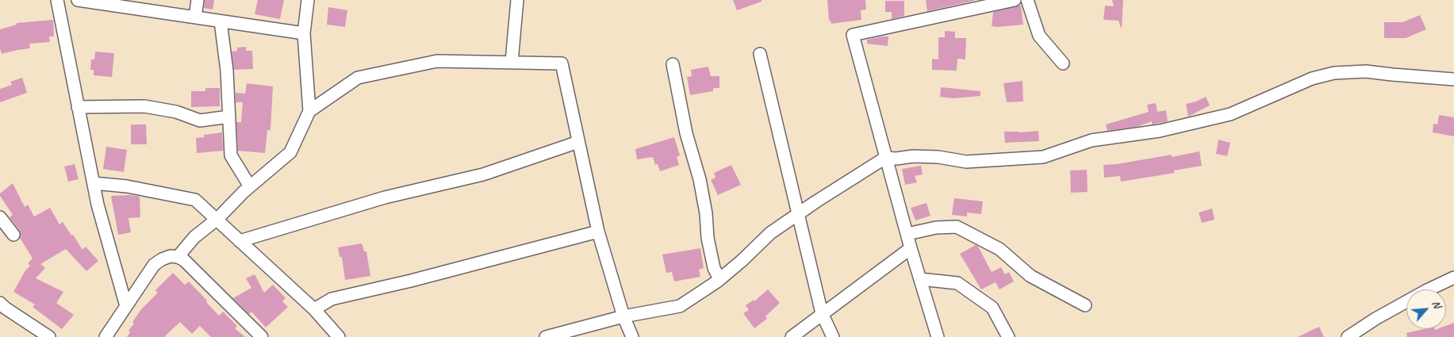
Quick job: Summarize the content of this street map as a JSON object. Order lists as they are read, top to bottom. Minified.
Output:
{"north":"top right"}
